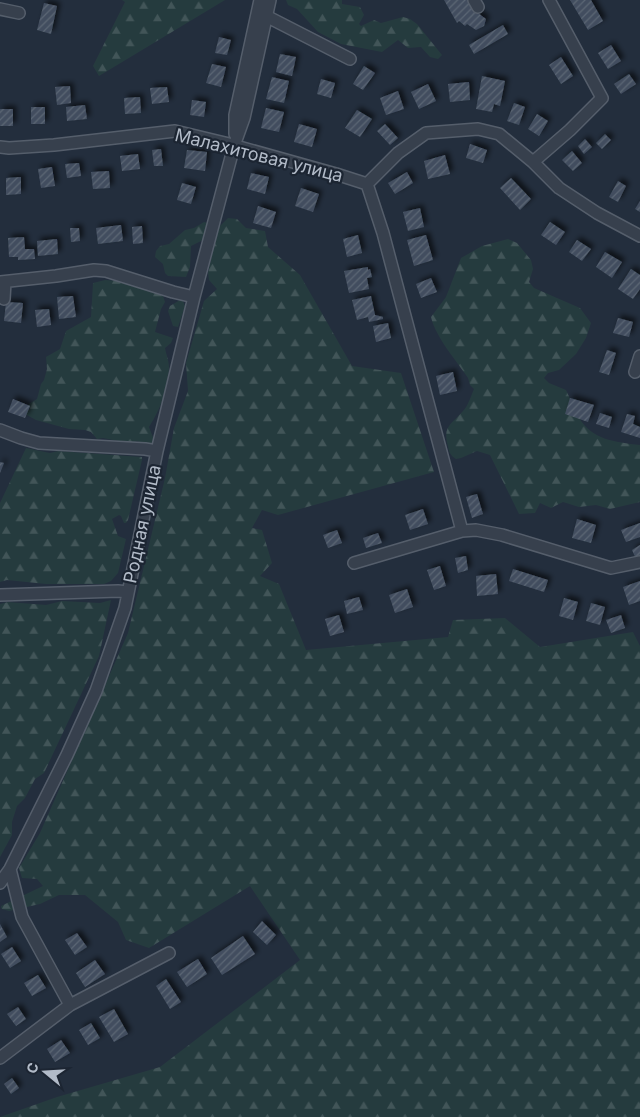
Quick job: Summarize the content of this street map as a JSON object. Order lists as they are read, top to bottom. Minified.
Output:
{"streets":{"street":["Малахитовая улица","Родная улица"]},"crossings":[["Малахитовая улица","Родная улица"]],"north":"left"}
